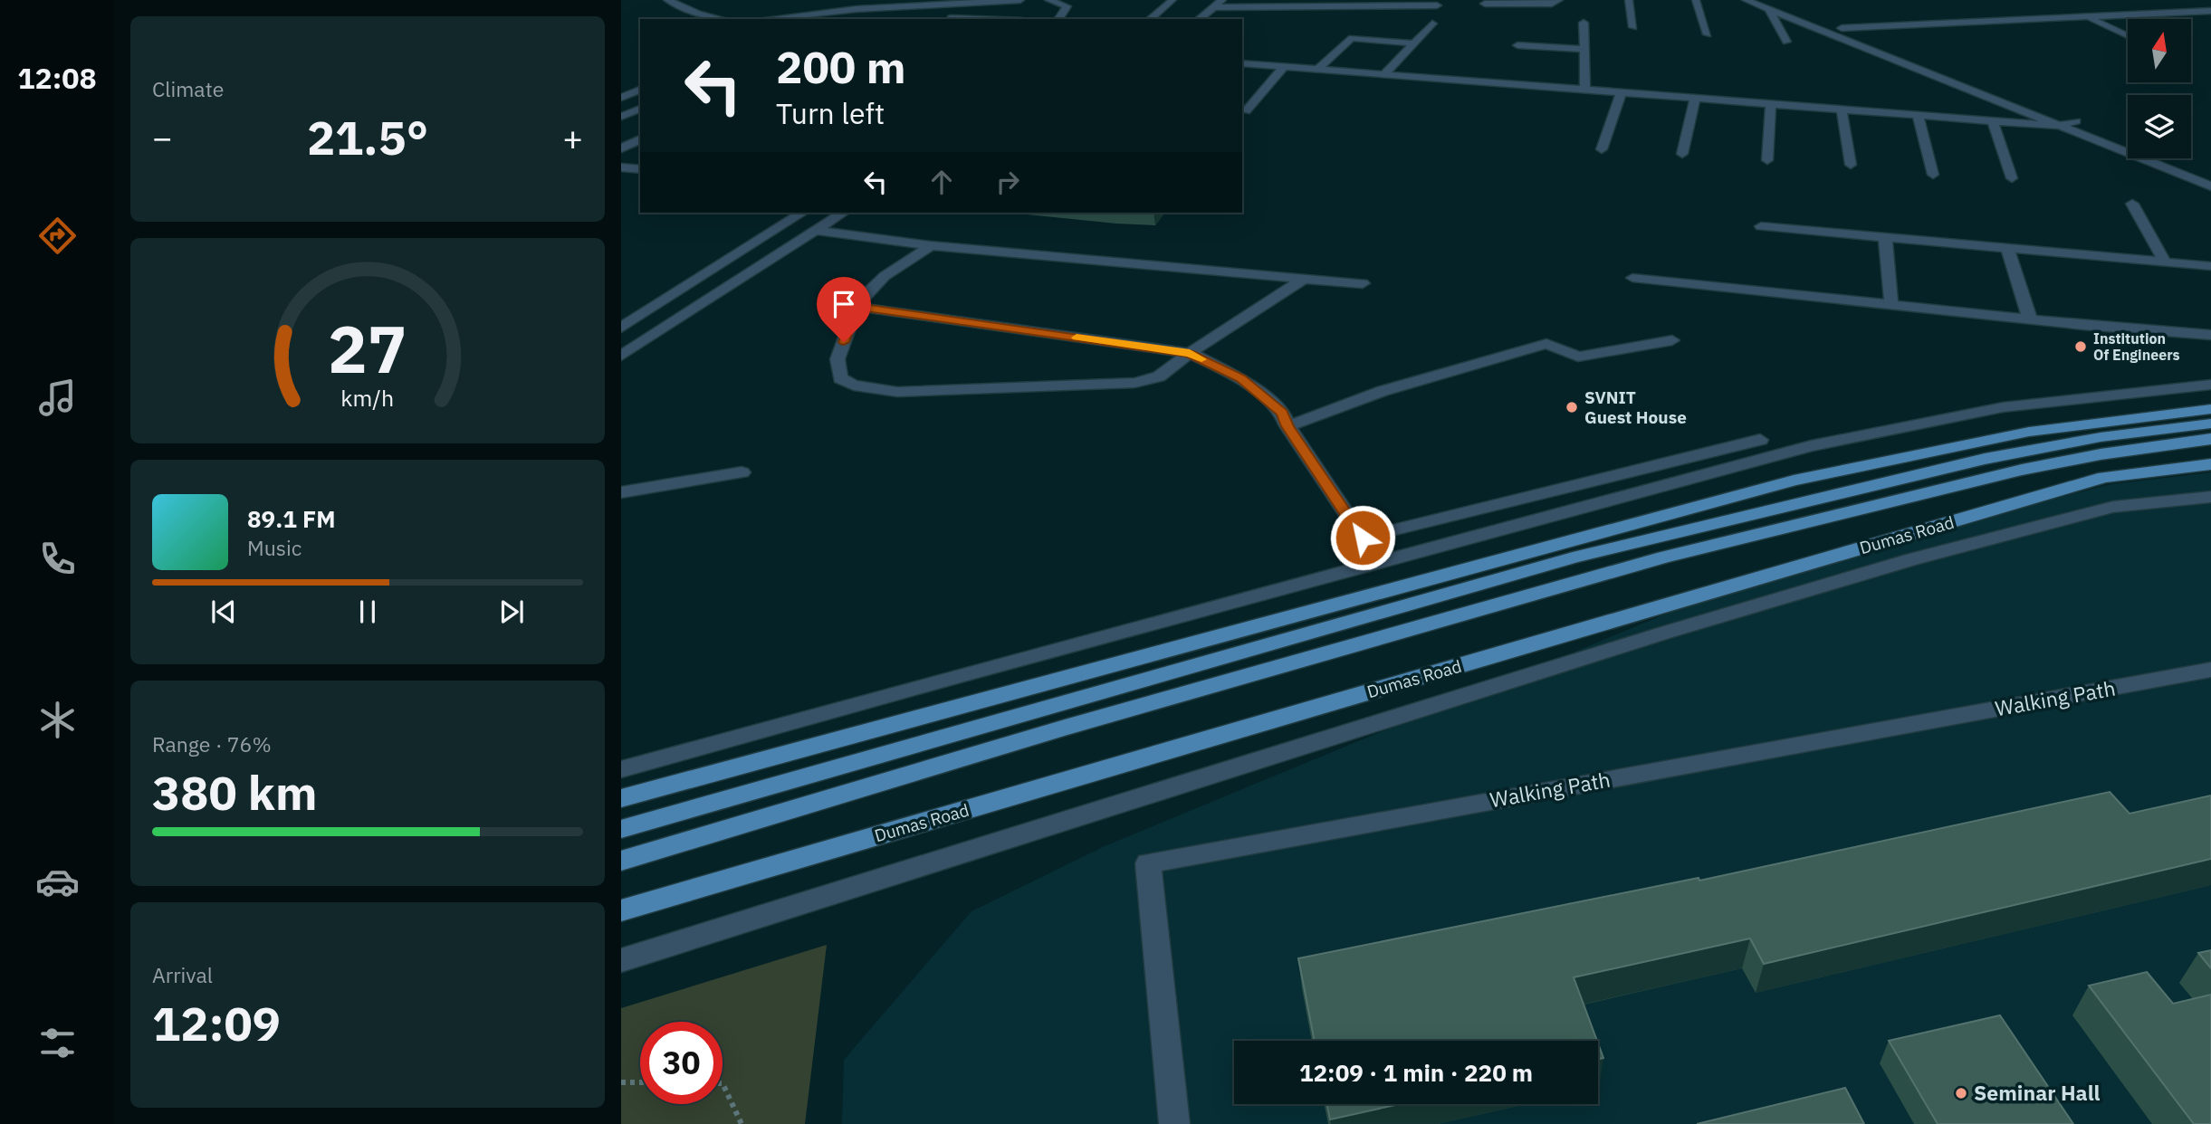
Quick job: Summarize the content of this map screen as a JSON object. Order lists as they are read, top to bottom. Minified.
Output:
{"streets":{"main road":["Dumas Road"],"street":["Walking Path"]},"places":["Institution Of Engineers","SVNIT Guest House","Seminar Hall"],"north":"top","page":{"tabs":"12:08","tile":["Climate",["Range · 76%","380 km"],["Arrival","12:09"]],"turn":["200 m","Turn left"],"heat":["−","21.5°","+"],"song":["89.1 FM","Music"],"limit":"30","trip":"12:09 · 1 min · 220 m","gauge":["27","km/h"]}}
